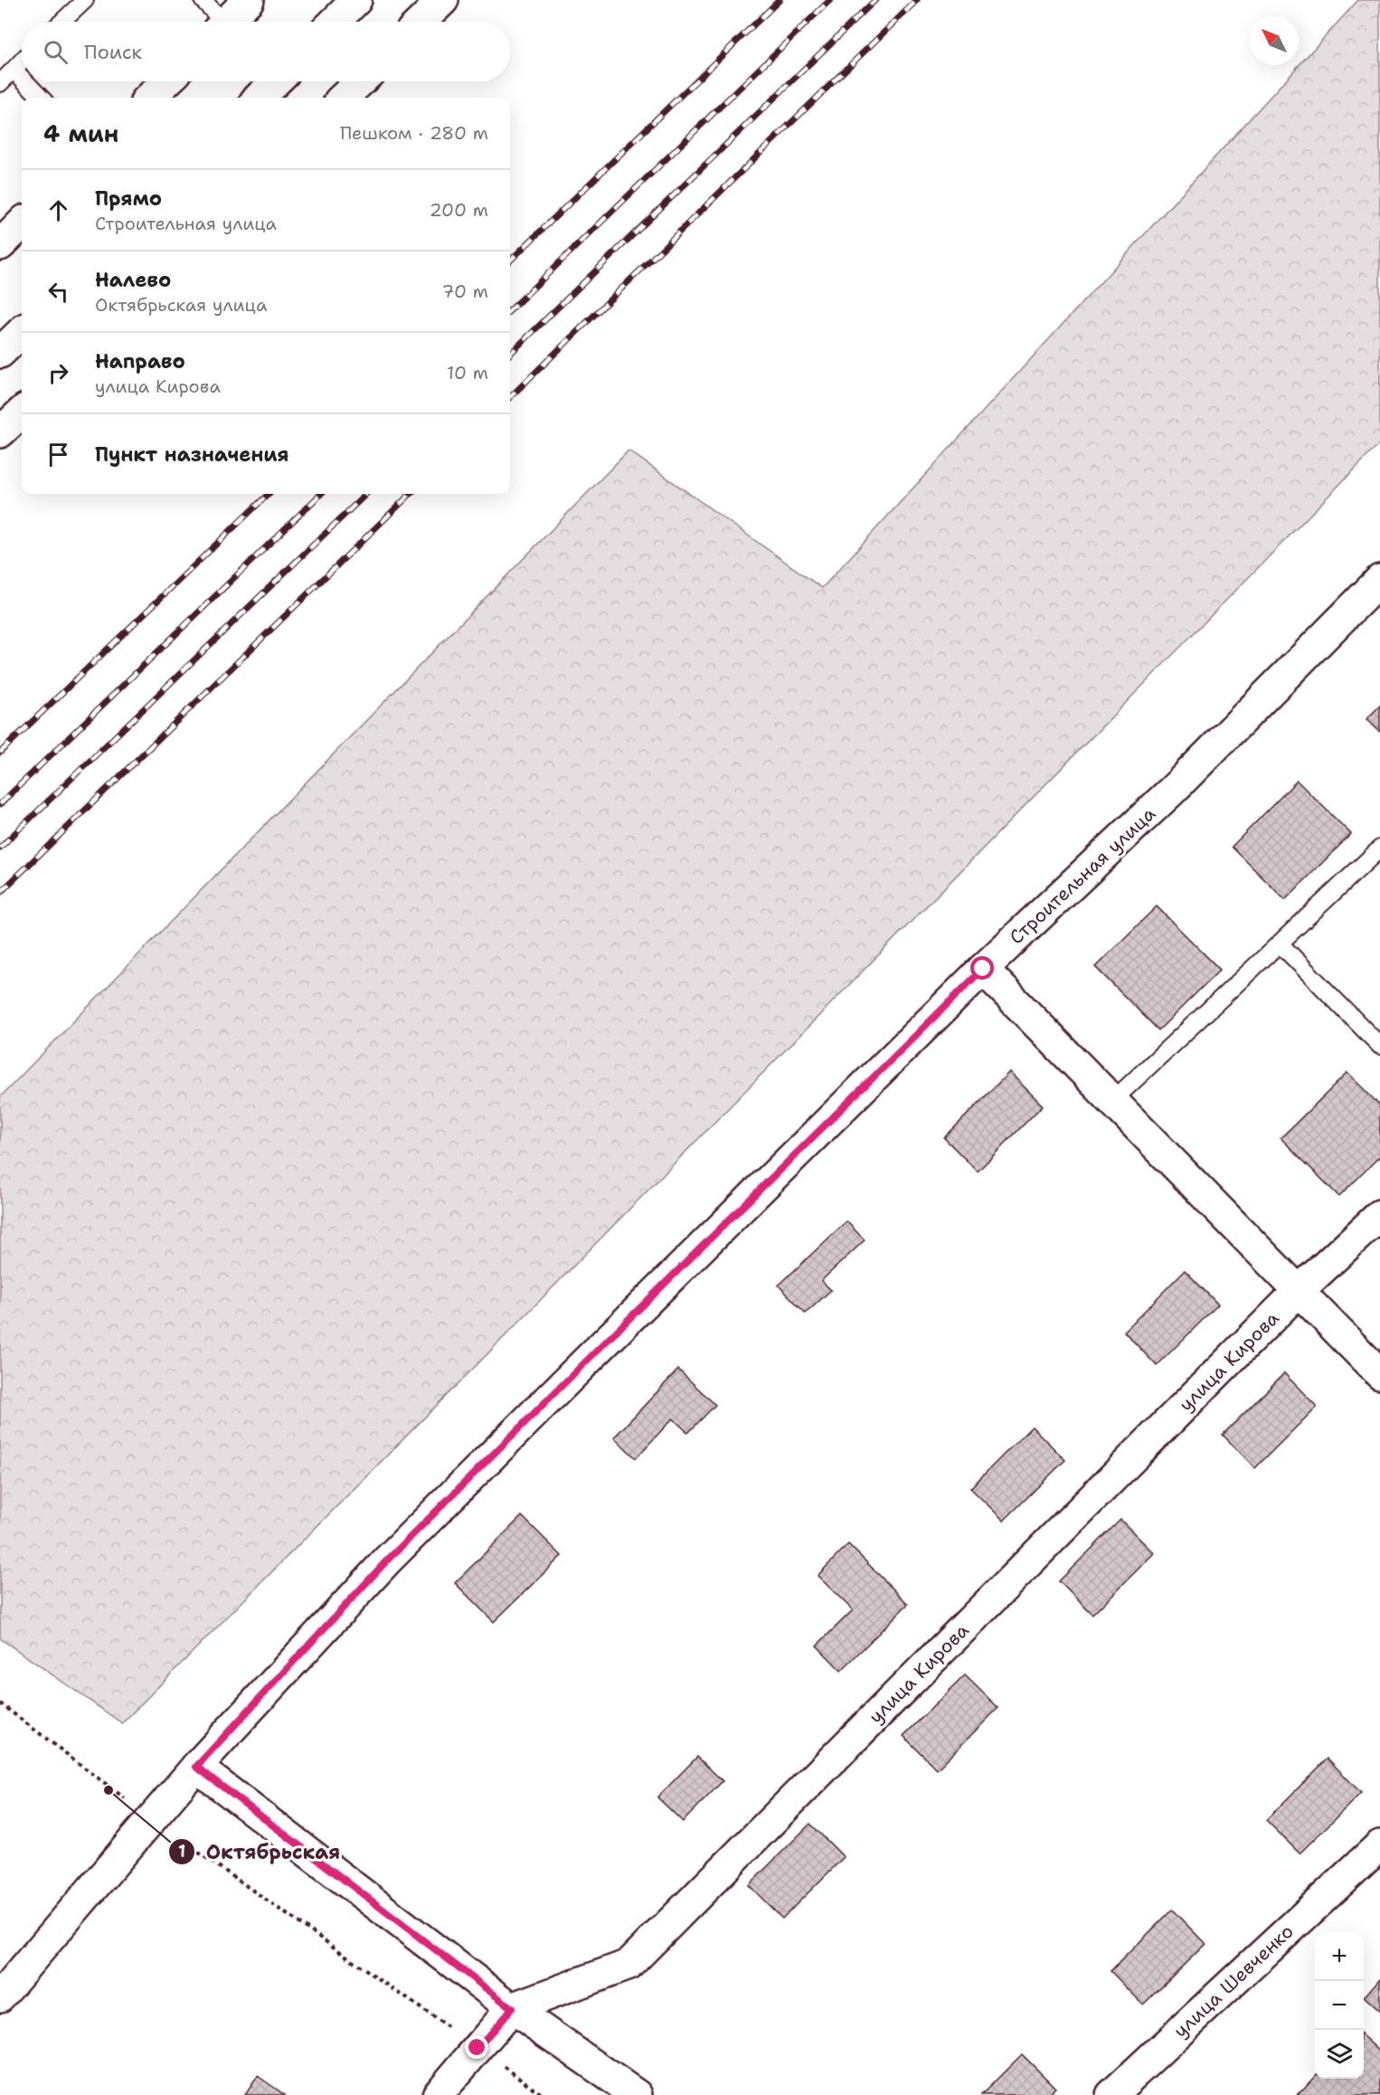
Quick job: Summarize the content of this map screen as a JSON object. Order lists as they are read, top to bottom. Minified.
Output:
{"streets":{"street":["Строительная улица","улица Кирова","улица Шевченко"]},"places":["Октябрьская"],"north":"top left","page":{"search":"Поиск","heading":["4 мин","Пешком · 280 m"],"list":[["Прямо","Строительная улица","200 m"],["Налево","Октябрьская улица","70 m"],["Направо","улица Кирова","10 m"],"Пункт назначения"],"map_buttons":["+","−"]}}
